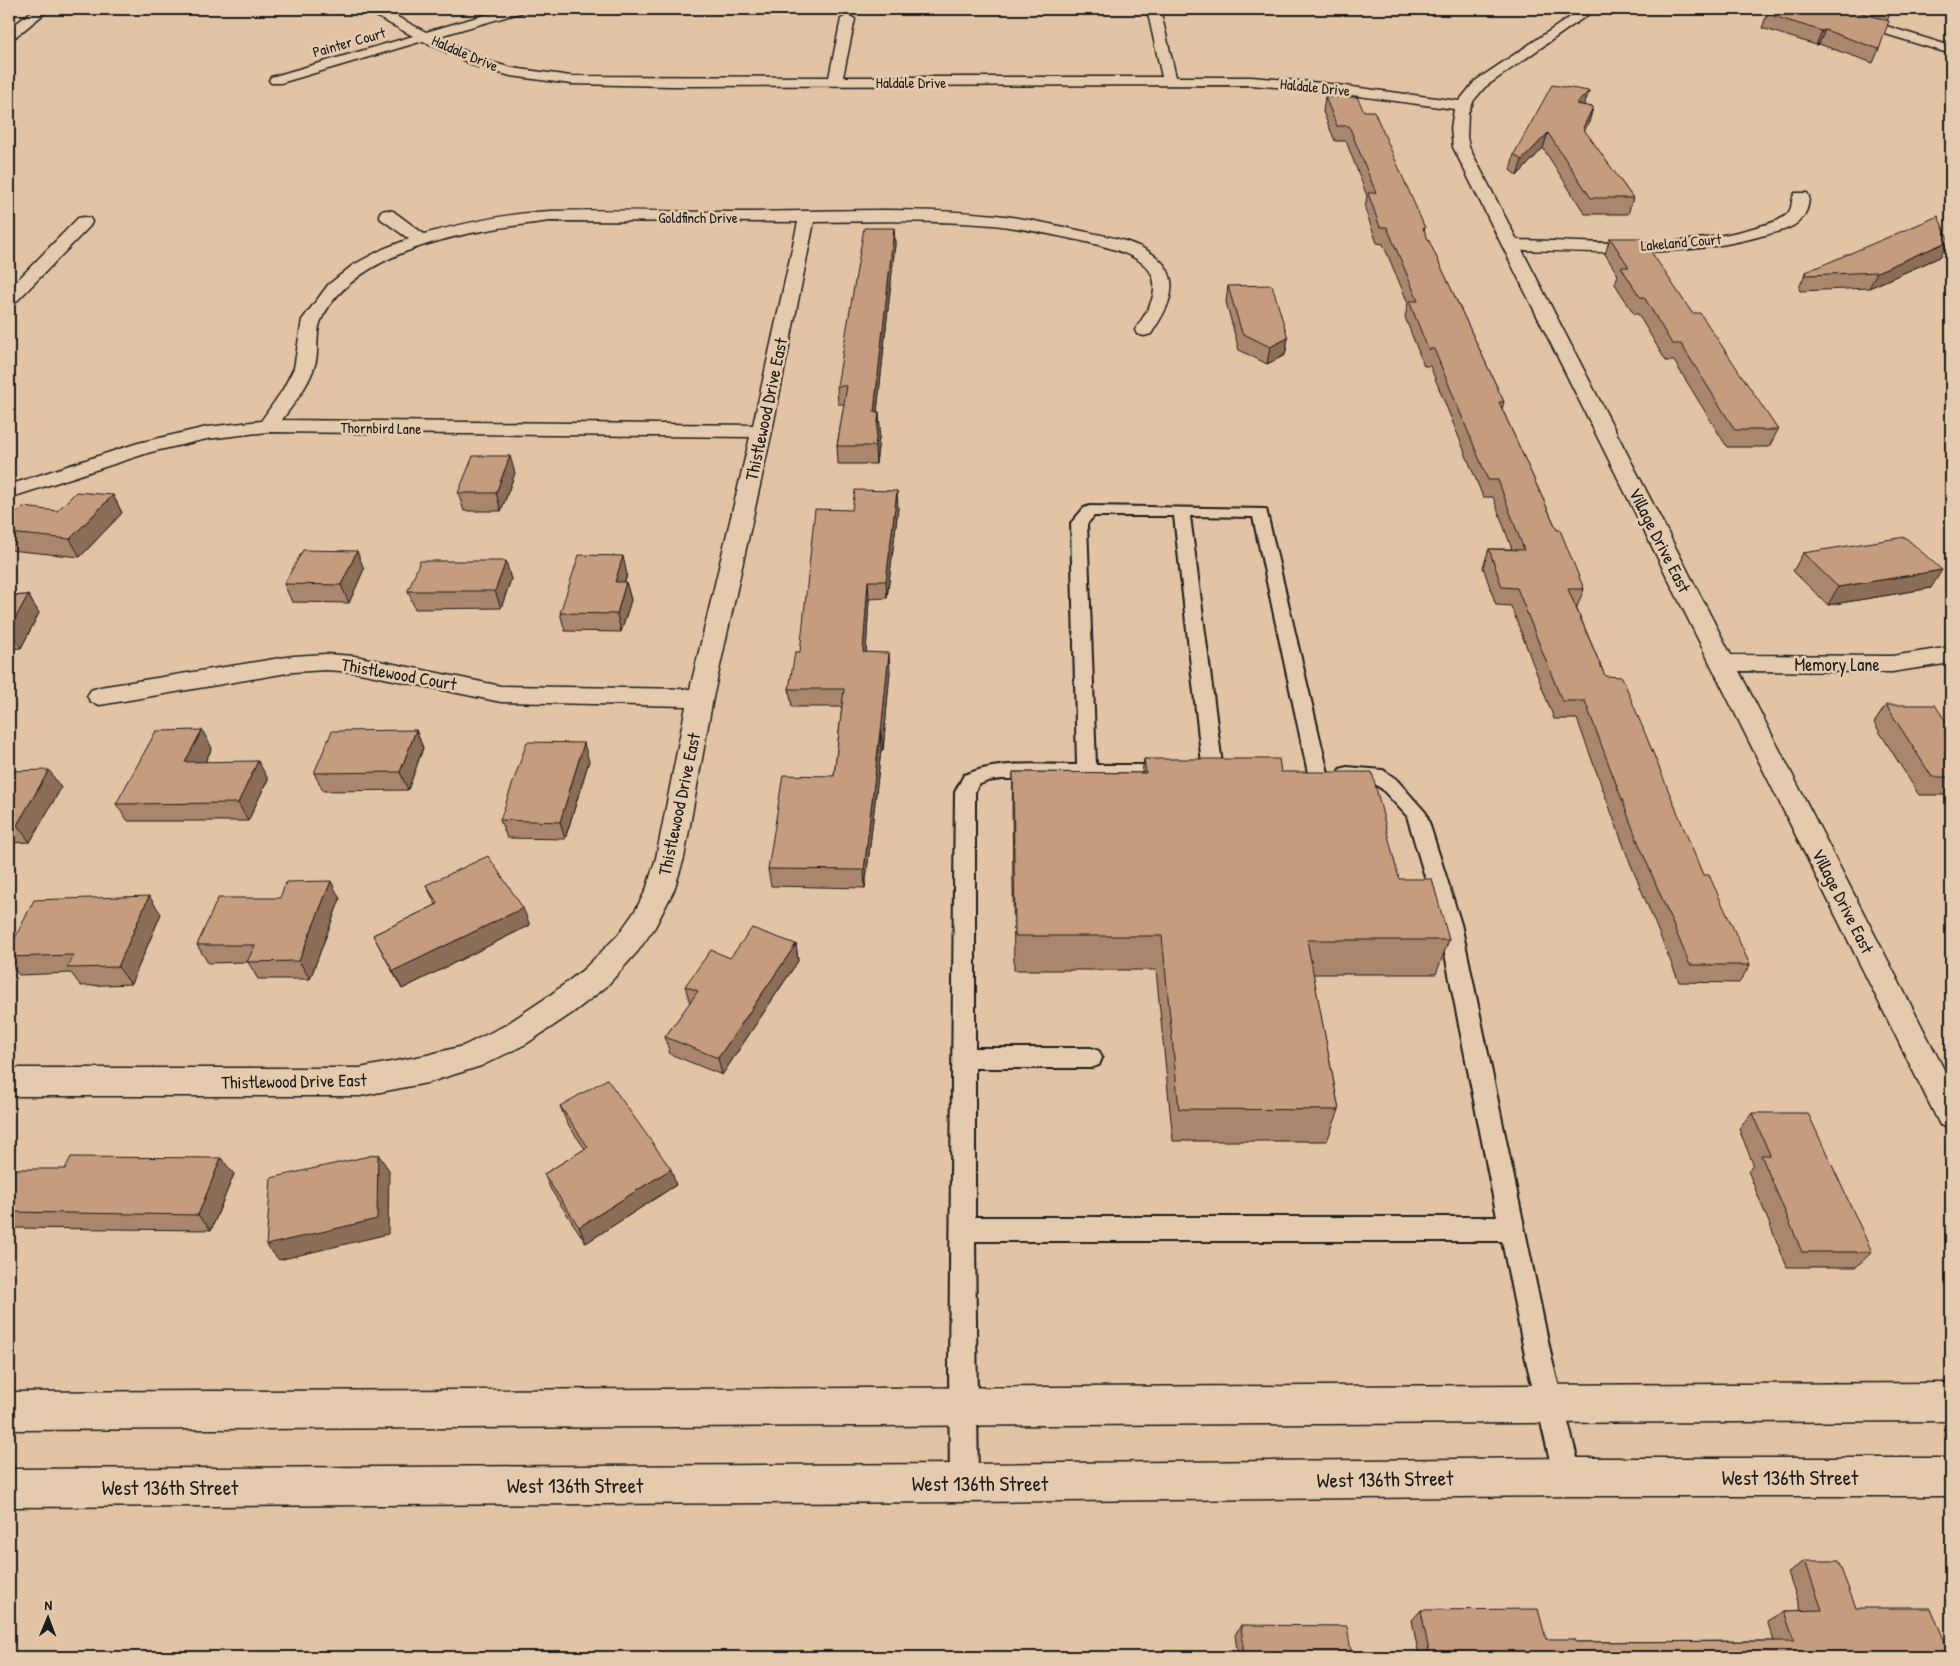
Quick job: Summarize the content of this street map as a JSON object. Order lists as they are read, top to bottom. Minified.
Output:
{"streets":{"street":["Painter Court","Haldale Drive","Goldfinch Drive","Lakeland Court","Thistlewood Drive East","Thornbird Lane","Village Drive East","Memory Lane","Thistlewood Court","West 136th Street"]},"crossings":[["Painter Court","Haldale Drive"],["Haldale Drive","Village Drive East"],["Goldfinch Drive","Thistlewood Drive East"],["Goldfinch Drive","Thornbird Lane"],["Lakeland Court","Village Drive East"],["Thistlewood Drive East","Thornbird Lane"],["Thistlewood Drive East","Thistlewood Court"],["Village Drive East","Memory Lane"]],"north":"top"}
